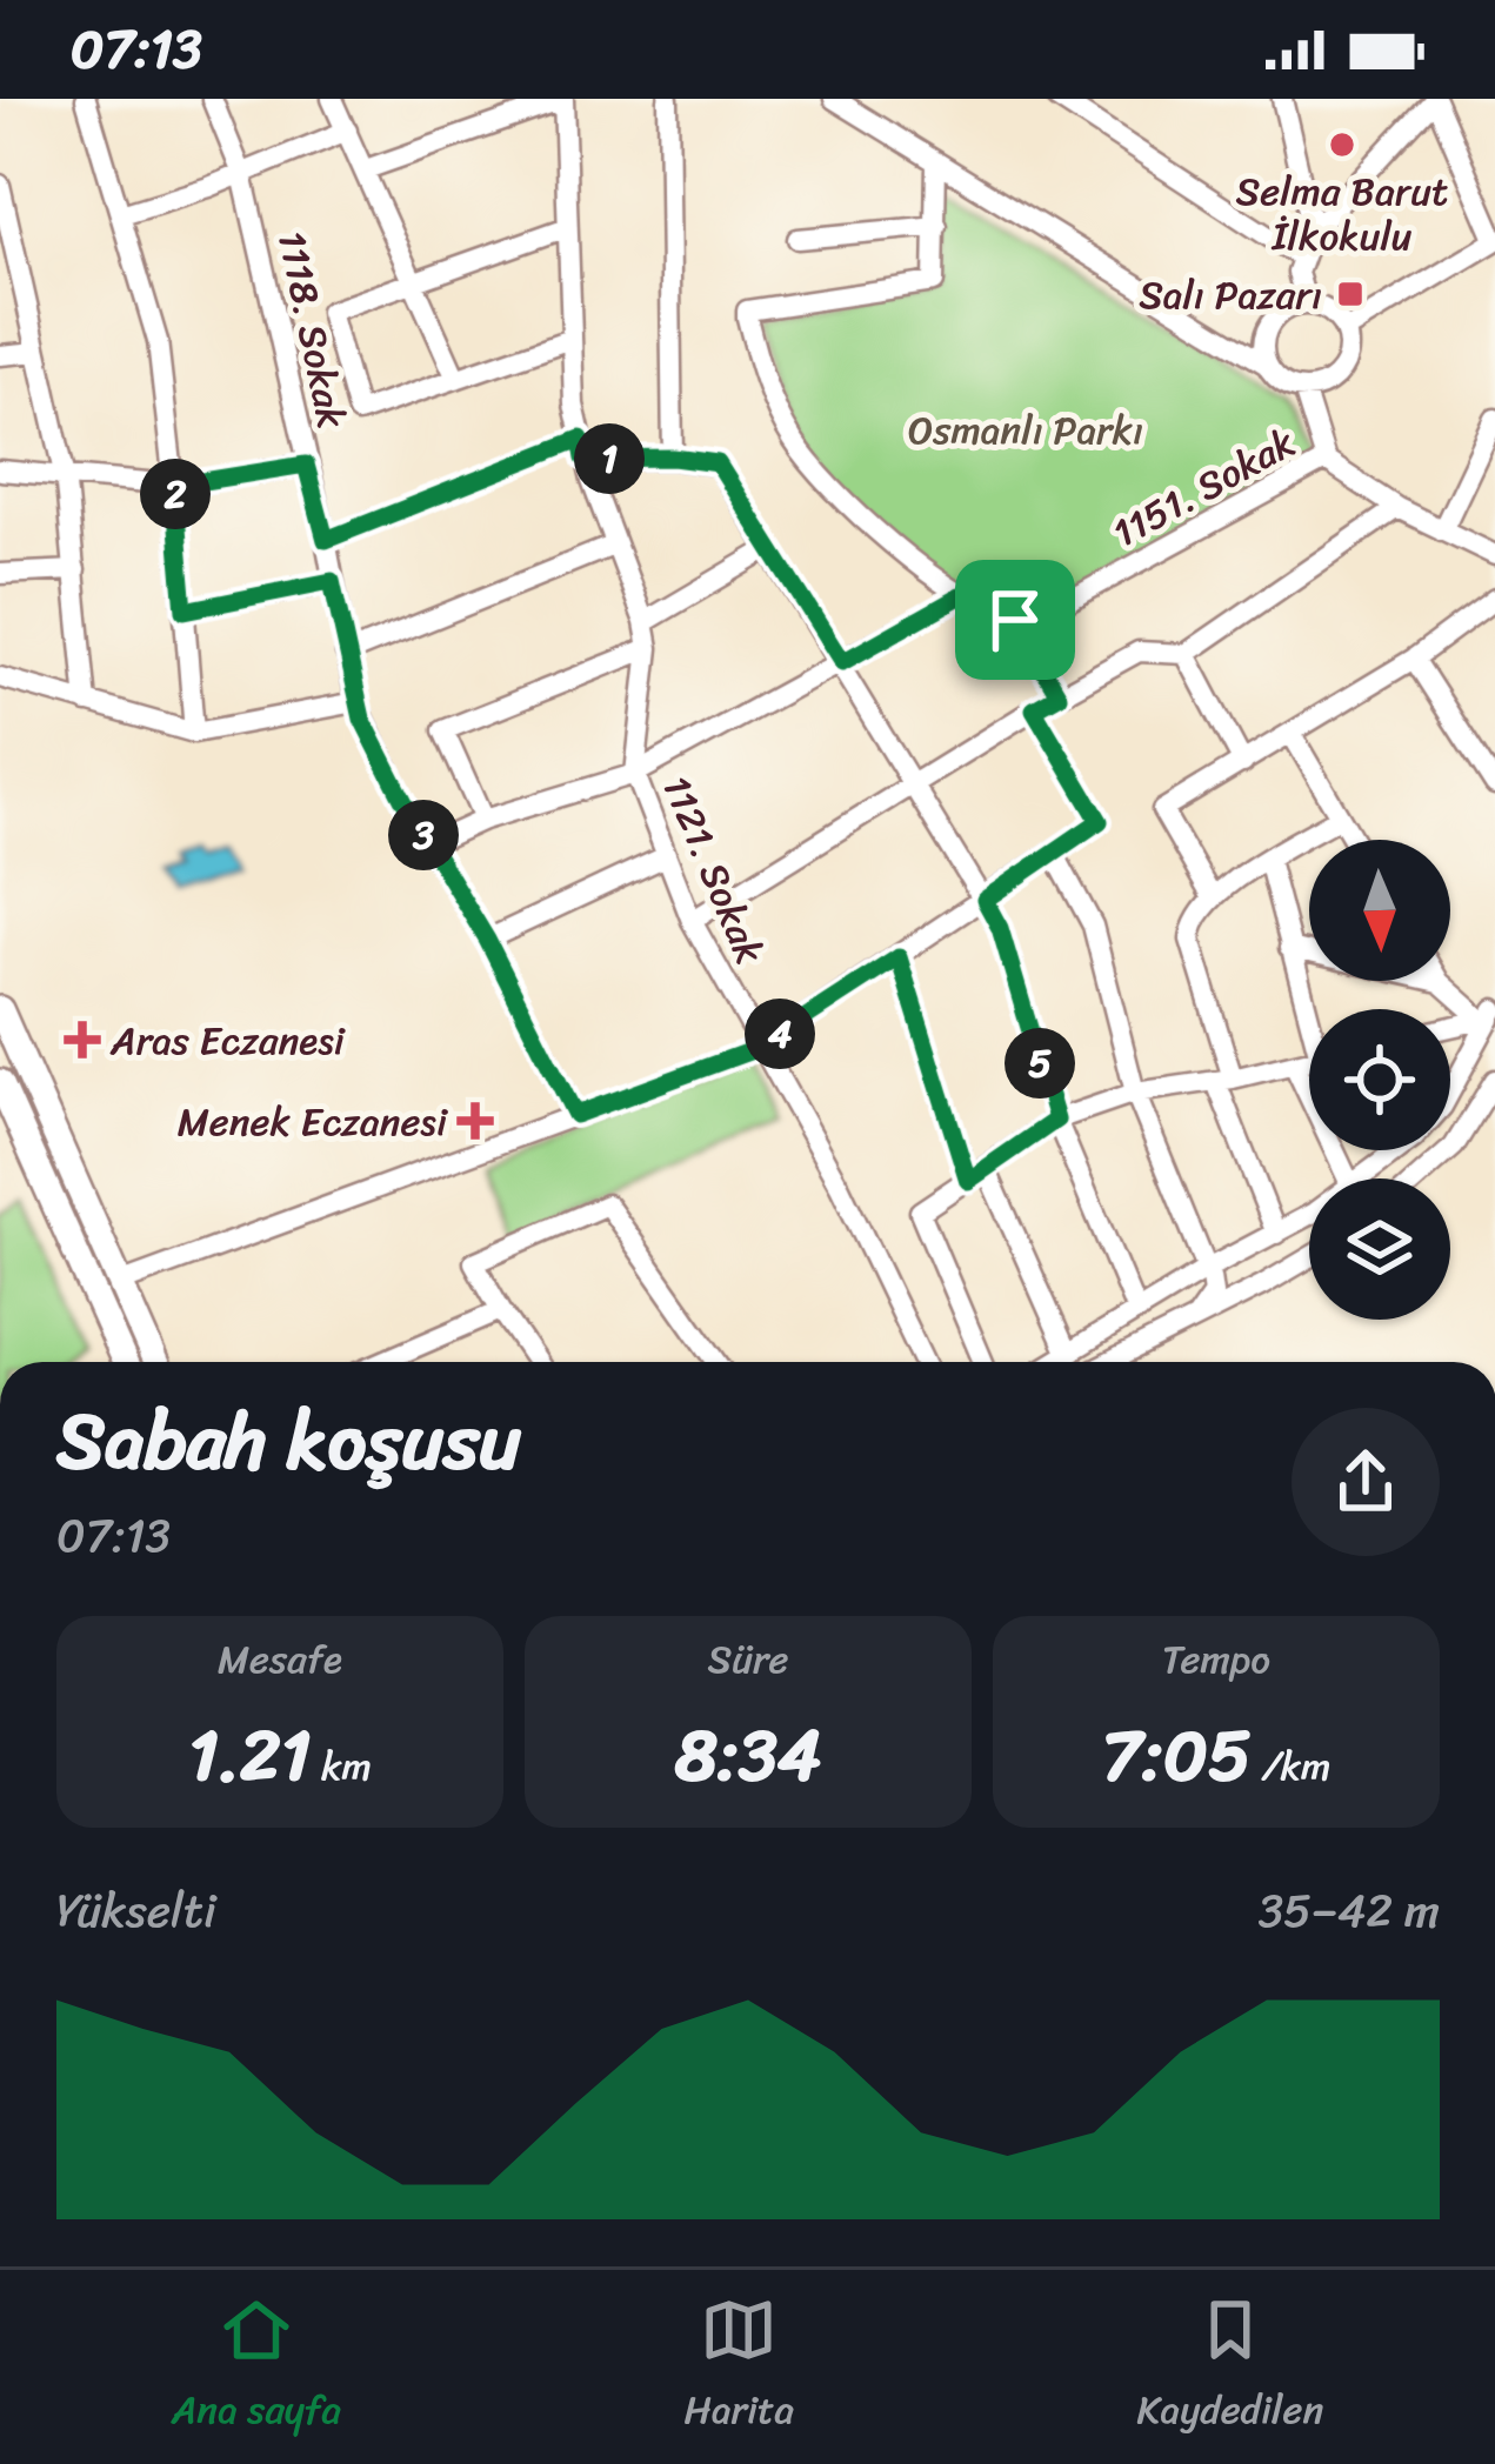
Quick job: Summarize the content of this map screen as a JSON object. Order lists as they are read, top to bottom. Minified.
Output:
{"streets":{"street":["1118. Sokak","1151. Sokak","1121. Sokak"]},"parks":["Osmanlı Parkı"],"places":{"other":["Selma Barut İlkokulu"],"transit":["Salı Pazarı"],"health":["Aras Eczanesi","Menek Eczanesi"]},"north":"bottom","page":{"status":"07:13","pins":["1","2","3","4","5"],"heading":["Sabah koşusu","07:13"],"stats":[["Mesafe","1.21 km"],["Süre","8:34"],["Tempo","7:05 /km"]],"chart":["Yükselti","35–42 m"],"tabs":["Ana sayfa","Harita","Kaydedilen"]}}
